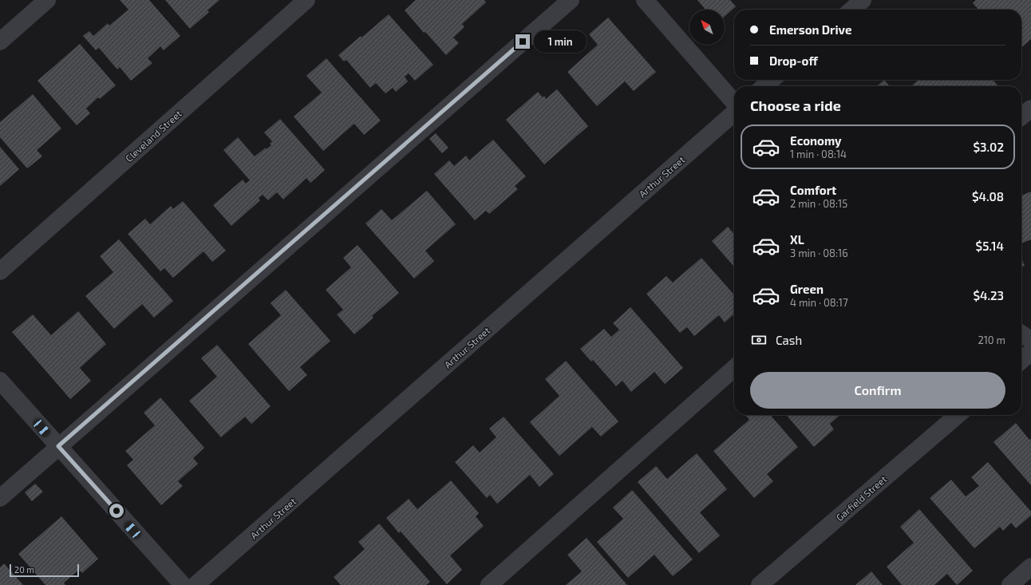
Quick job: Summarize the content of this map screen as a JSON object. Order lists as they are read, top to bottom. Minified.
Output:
{"streets":{"street":["Cleveland Street","Arthur Street","Garfield Street"]},"scale_bar":"20 m","north":"top left","page":{"banner":["Emerson Drive","Drop-off"],"bubble":"1 min","heading":"Choose a ride","list":[{"name":"Economy","note":"1 min · 08:14","value":"$3.02"},{"name":"Comfort","note":"2 min · 08:15","value":"$4.08"},{"name":"XL","note":"3 min · 08:16","value":"$5.14"},{"name":"Green","note":"4 min · 08:17","value":"$4.23"}],"pay":["Cash","210 m"],"buttons":"Confirm","scale":"20 m"}}
